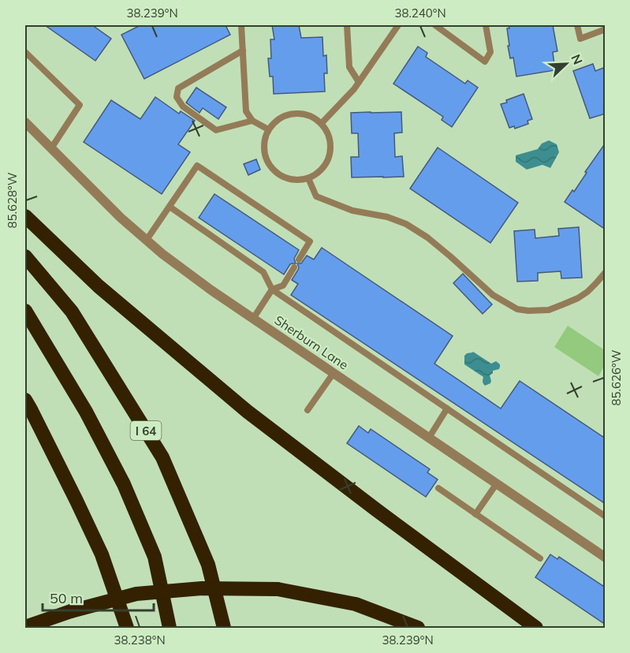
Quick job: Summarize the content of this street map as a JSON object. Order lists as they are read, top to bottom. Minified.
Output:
{"streets":{"highway":["I 64"],"street":["Sherburn Lane"]},"scale_bar":"50 m","north":"top right","coordinates":["38.239°N","38.240°N","85.628°W","85.626°W","38.238°N"]}
